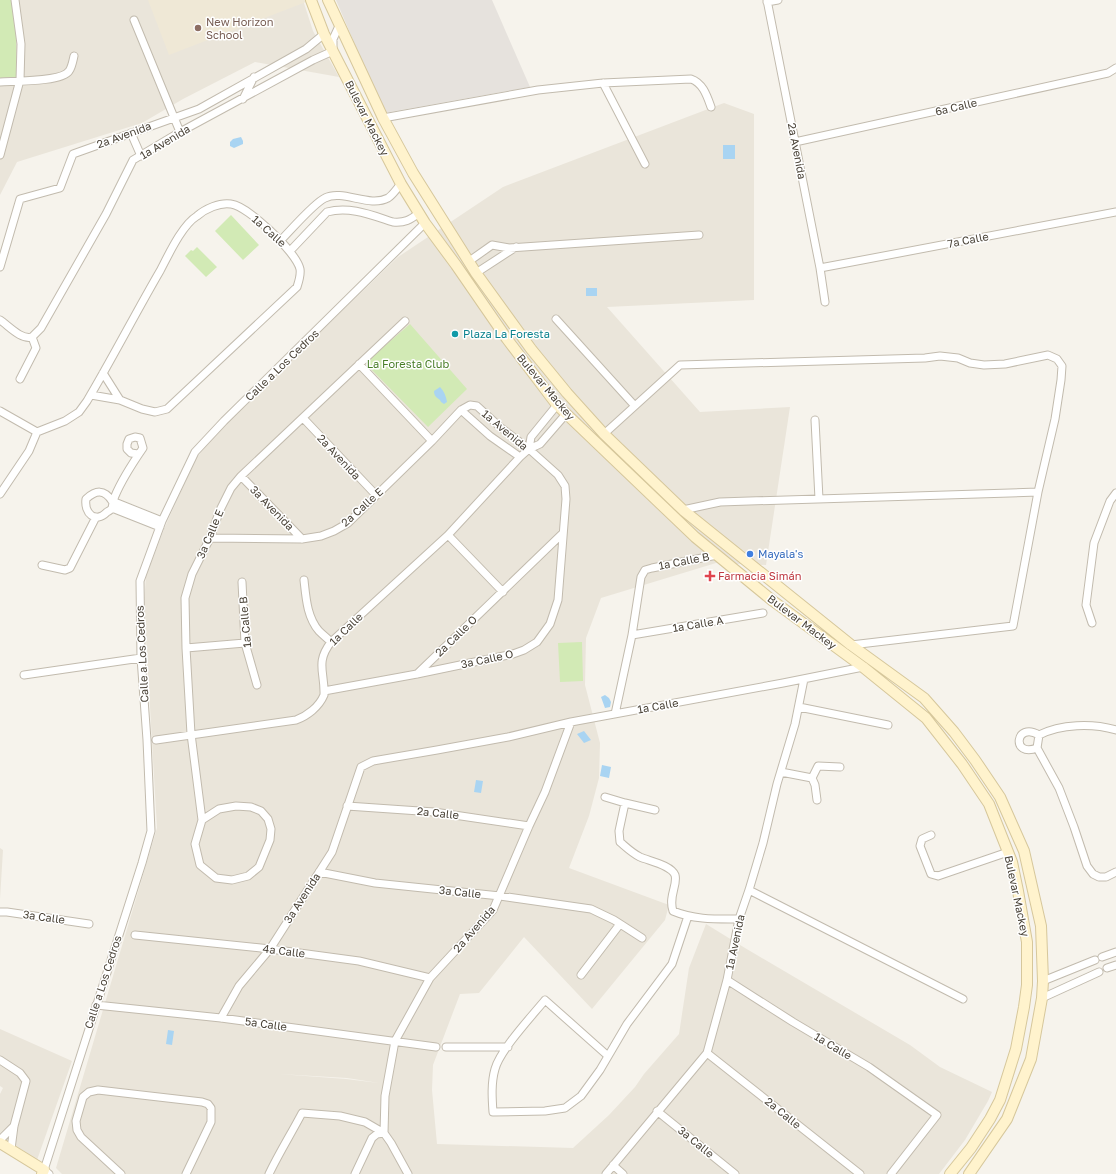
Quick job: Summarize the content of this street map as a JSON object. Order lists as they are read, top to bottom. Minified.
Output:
{"streets":{"main road":["Bulevar Mackey"],"street":["6a Calle","2a Avenida","1a Avenida","1a Calle","7a Calle","Calle a Los Cedros","2a Calle E","3a Avenida","3a Calle E","1a Calle B","1a Calle A","2a Calle O","3a Calle O","2a Calle","3a Calle","4a Calle","5a Calle"]},"crossings":[["6a Calle","2a Avenida"],["Bulevar Mackey","2a Avenida"],["Bulevar Mackey","1a Avenida"],["Bulevar Mackey","1a Calle"],["Bulevar Mackey","Calle a Los Cedros"],["Bulevar Mackey","1a Calle B"],["2a Avenida","1a Calle"],["2a Avenida","7a Calle"],["2a Avenida","2a Calle E"],["2a Avenida","3a Calle E"],["2a Avenida","2a Calle"],["2a Avenida","3a Calle"],["2a Avenida","4a Calle"],["2a Avenida","5a Calle"],["1a Avenida","1a Calle"],["1a Avenida","2a Calle E"],["1a Avenida","2a Calle O"],["1a Avenida","3a Calle O"],["1a Avenida","2a Calle"],["1a Avenida","3a Calle"],["1a Calle","3a Avenida"],["Calle a Los Cedros","5a Calle"],["2a Calle E","3a Avenida"],["2a Calle E","3a Calle E"],["3a Avenida","3a Calle E"],["3a Avenida","2a Calle"],["3a Avenida","3a Calle"],["3a Avenida","4a Calle"],["3a Avenida","5a Calle"],["1a Calle B","1a Calle A"],["2a Calle O","3a Calle O"]],"parks":["La Foresta Club"],"places":{"other":["New Horizon School","Plaza La Foresta","Mayala's"],"health":["Farmacia Simán"]}}
